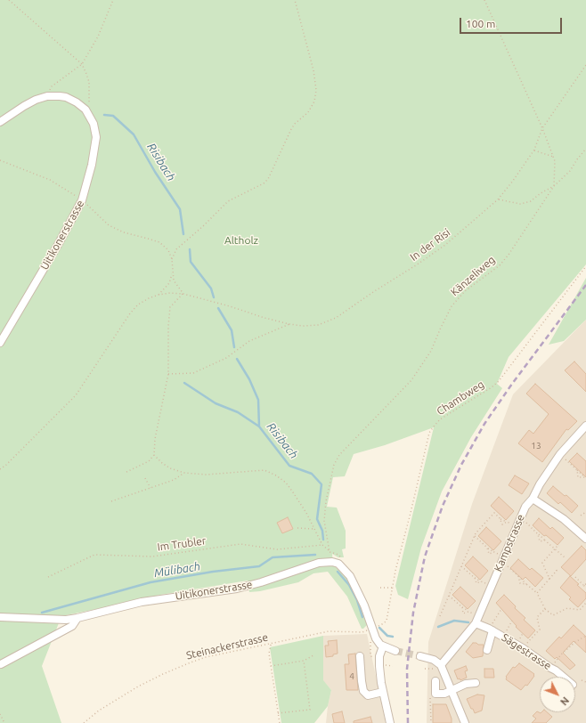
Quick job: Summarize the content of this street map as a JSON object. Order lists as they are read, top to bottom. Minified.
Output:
{"streets":{"street":["Uitikonerstrasse","Kampstrasse","Sägestrasse"],"path":["In der Risi","Känzeliweg","Chambweg","Im Trubler","Steinackerstrasse"]},"crossings":[["Uitikonerstrasse","Känzeliweg"],["Kampstrasse","Sägestrasse"]],"water":["Risibach","Mülibach"],"parks":["Altholz"],"house_numbers":["13","4"],"scale_bar":"100 m","north":"bottom right"}
